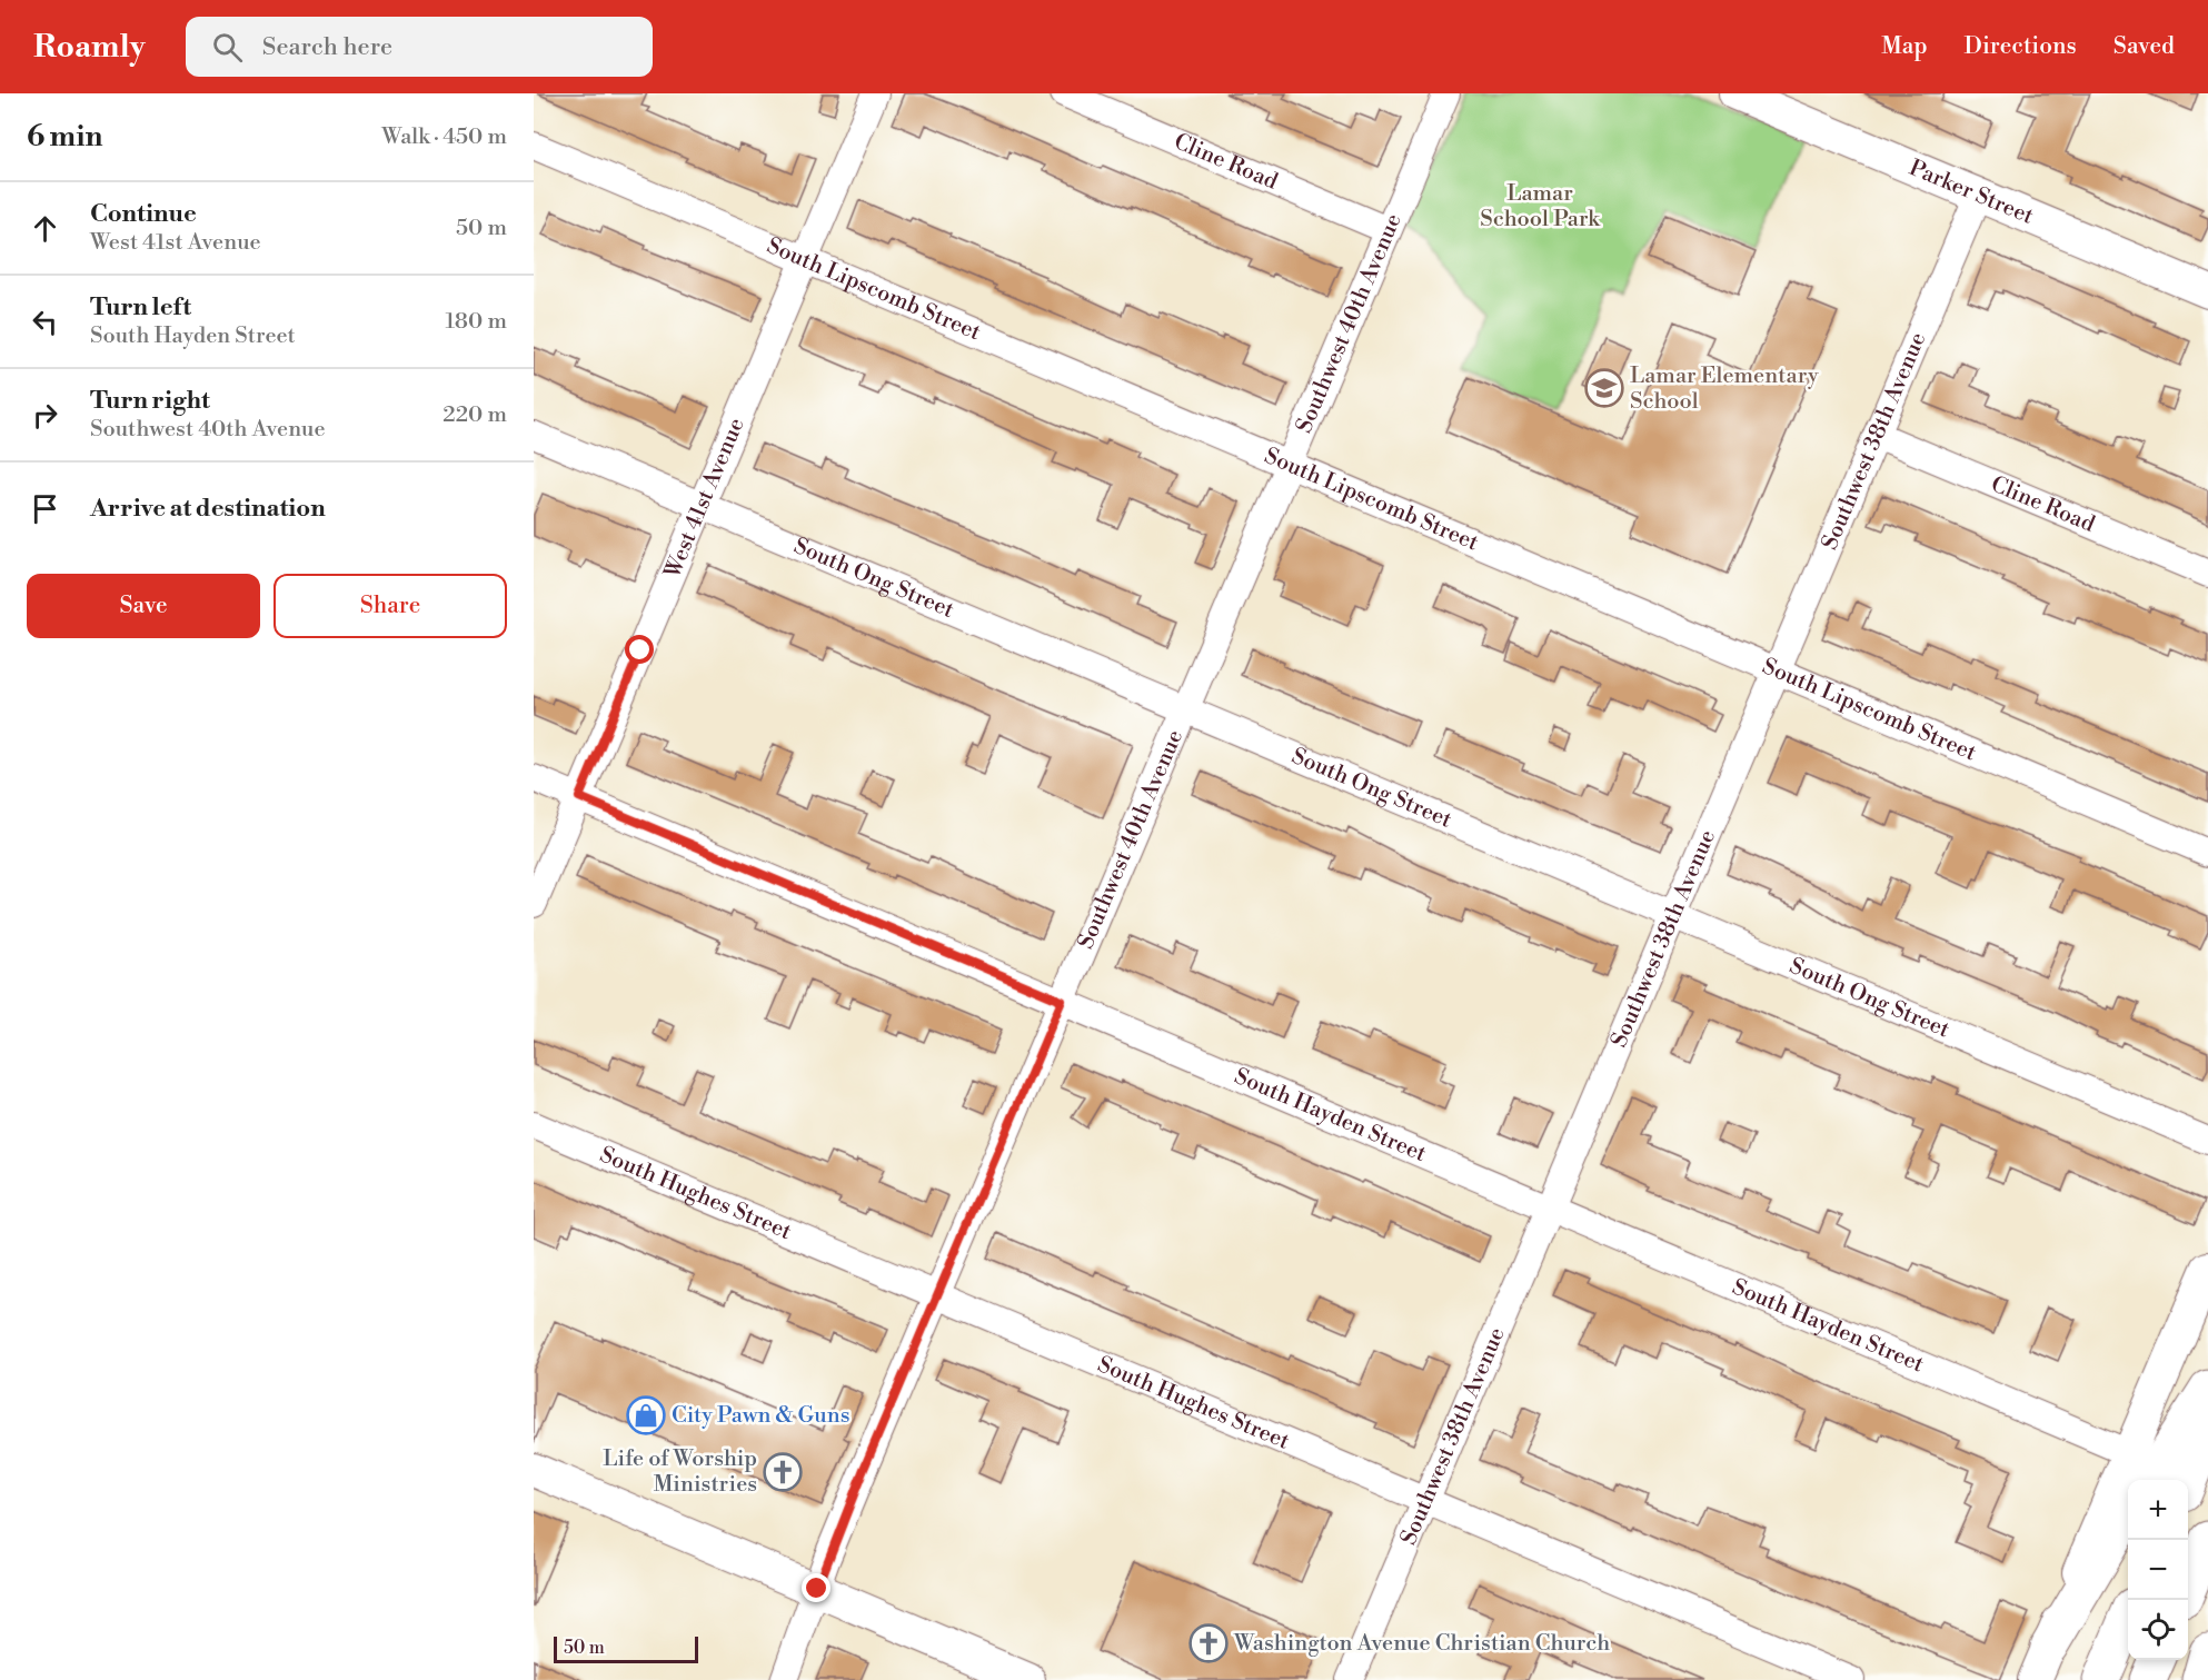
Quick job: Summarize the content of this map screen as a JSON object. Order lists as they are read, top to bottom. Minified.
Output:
{"streets":{"main road":["Parker Street"],"street":["Cline Road","South Lipscomb Street","Southwest 40th Avenue","Southwest 38th Avenue","West 41st Avenue","South Ong Street","South Hayden Street","South Hughes Street"]},"crossings":[["Cline Road","Southwest 40th Avenue"],["Cline Road","Southwest 38th Avenue"],["Parker Street","Southwest 38th Avenue"],["South Lipscomb Street","Southwest 40th Avenue"],["South Lipscomb Street","Southwest 38th Avenue"],["South Lipscomb Street","West 41st Avenue"],["Southwest 40th Avenue","South Ong Street"],["Southwest 40th Avenue","South Hayden Street"],["Southwest 40th Avenue","South Hughes Street"],["Southwest 38th Avenue","South Ong Street"],["Southwest 38th Avenue","South Hayden Street"],["Southwest 38th Avenue","South Hughes Street"],["West 41st Avenue","South Ong Street"],["West 41st Avenue","South Hayden Street"]],"parks":["Lamar School Park"],"places":{"school or university":["Lamar Elementary School"],"shop":["City Pawn & Guns"],"church":["Life of Worship Ministries","Washington Avenue Christian Church"]},"scale_bar":"50 m","page":{"header":"Roamly","search":"Search here","nav":["Map","Directions","Saved"],"heading":["6 min","Walk · 450 m"],"list":[["Continue","West 41st Avenue","50 m"],["Turn left","South Hayden Street","180 m"],["Turn right","Southwest 40th Avenue","220 m"],"Arrive at destination"],"buttons":["Save","Share"],"map_buttons":["+","−"],"scale":"50 m"}}
